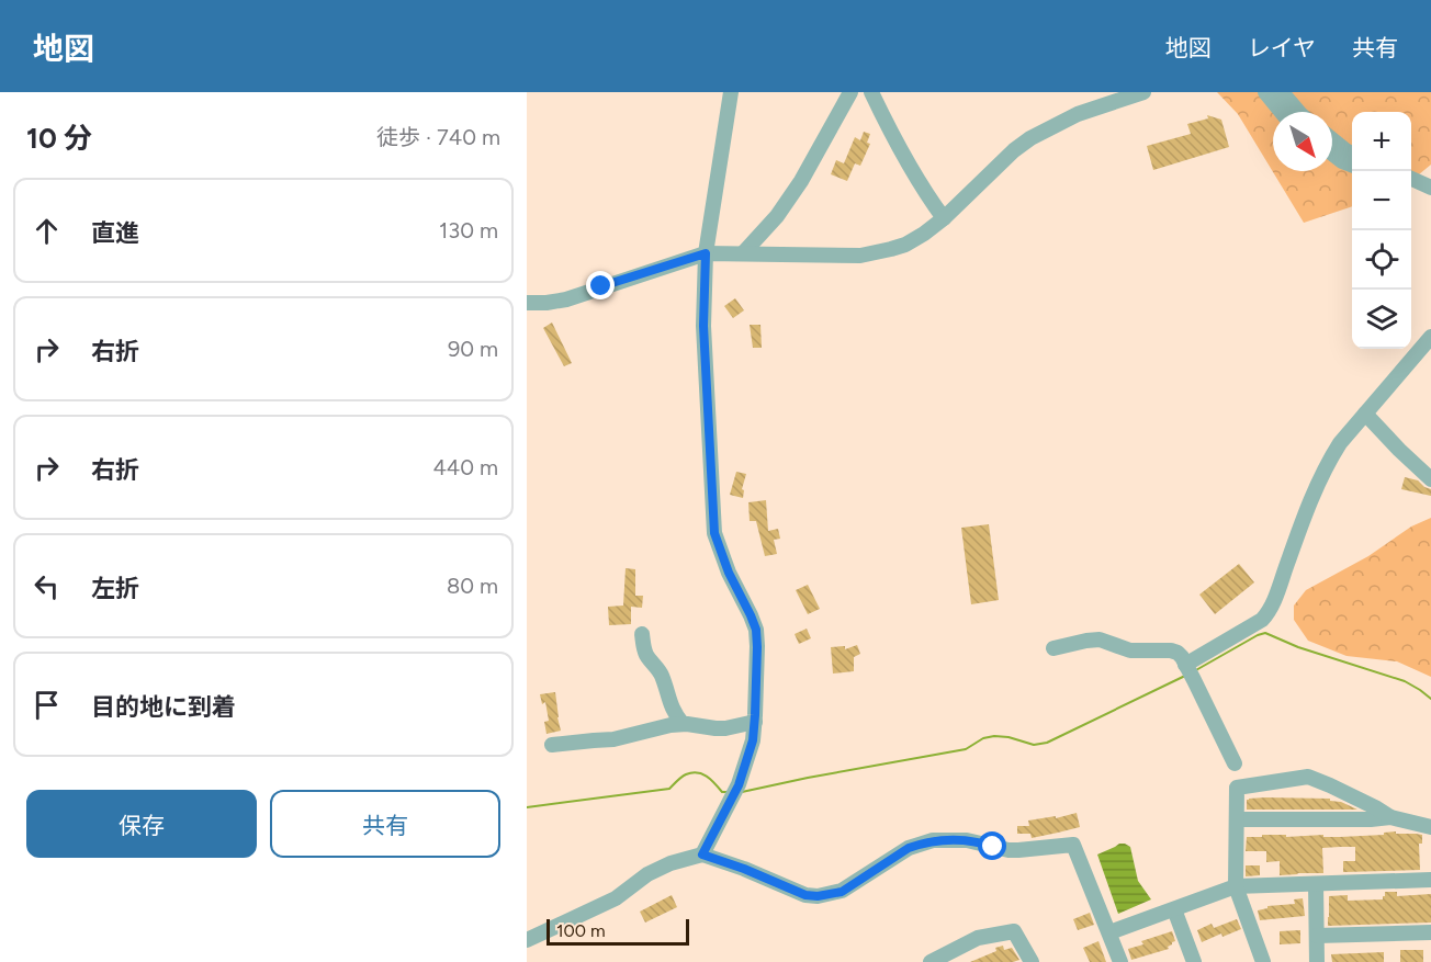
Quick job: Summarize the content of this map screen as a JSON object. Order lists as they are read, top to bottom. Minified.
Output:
{"scale_bar":"100 m","north":"bottom right","page":{"header":"地図","nav":["地図","レイヤ","共有"],"heading":["10 分","徒歩 · 740 m"],"map_buttons":["+","−"],"list":[["直進","130 m"],["右折","90 m"],["右折","440 m"],["左折","80 m"],"目的地に到着"],"buttons":["保存","共有"],"scale":"100 m"}}
